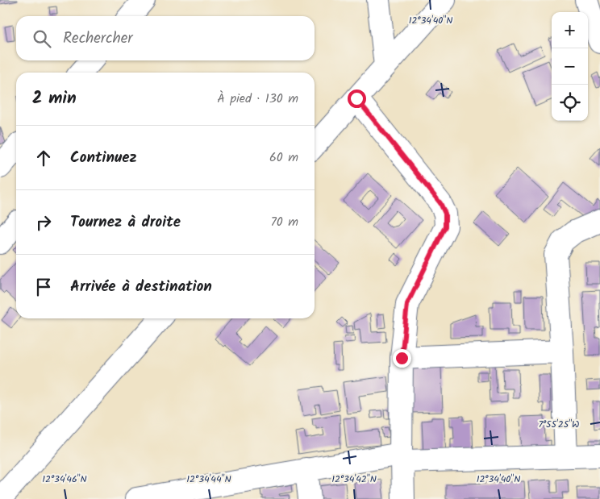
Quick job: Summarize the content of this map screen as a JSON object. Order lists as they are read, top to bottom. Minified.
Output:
{"page":{"map_buttons":["+","−"],"search":"Rechercher","heading":["2 min","À pied · 130 m"],"list":[["Continuez","60 m"],["Tournez à droite","70 m"],"Arrivée à destination"]},"coordinates":["12°34'40\"N","7°55'25\"W","12°34'46\"N","12°34'44\"N","12°34'42\"N"]}
